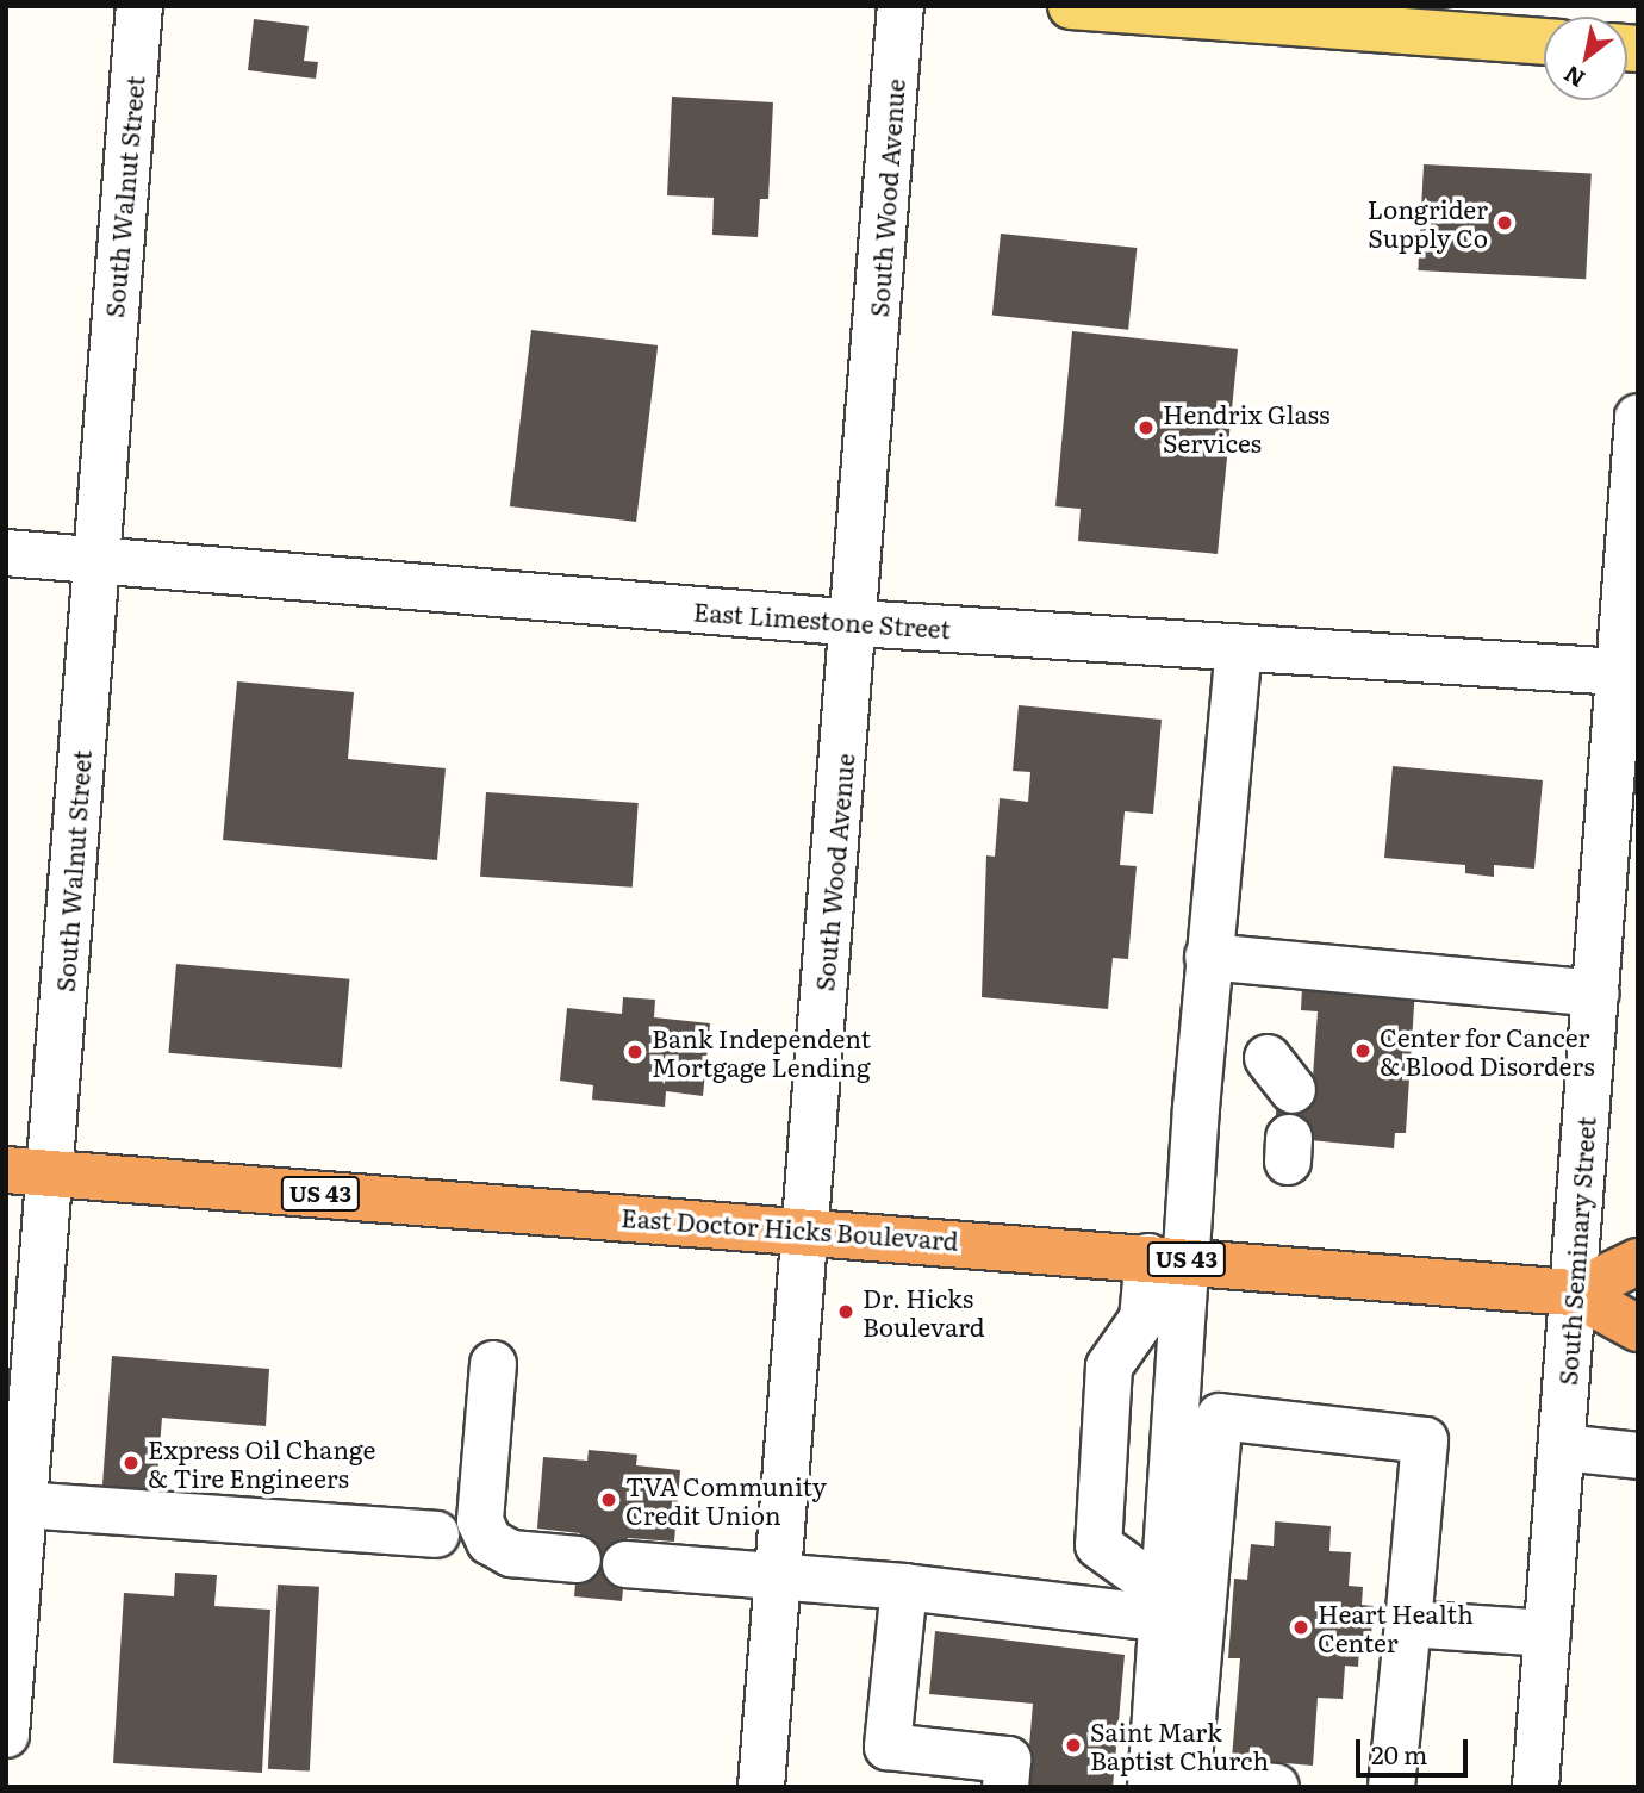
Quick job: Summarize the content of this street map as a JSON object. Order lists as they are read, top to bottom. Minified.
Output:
{"streets":{"highway":["US 43","East Doctor Hicks Boulevard"],"street":["South Walnut Street","South Wood Avenue","East Limestone Street","South Seminary Street"]},"crossings":[["South Walnut Street","East Limestone Street"],["South Walnut Street","East Doctor Hicks Boulevard"],["South Wood Avenue","East Limestone Street"],["South Wood Avenue","East Doctor Hicks Boulevard"],["East Limestone Street","South Seminary Street"],["East Doctor Hicks Boulevard","South Seminary Street"]],"places":["Longrider Supply Co","Hendrix Glass Services","Center for Cancer & Blood Disorders","Bank Independent Mortgage Lending","Dr. Hicks Boulevard","Express Oil Change & Tire Engineers","TVA Community Credit Union","Heart Health Center","Saint Mark Baptist Church"],"scale_bar":"20 m","north":"bottom left"}
